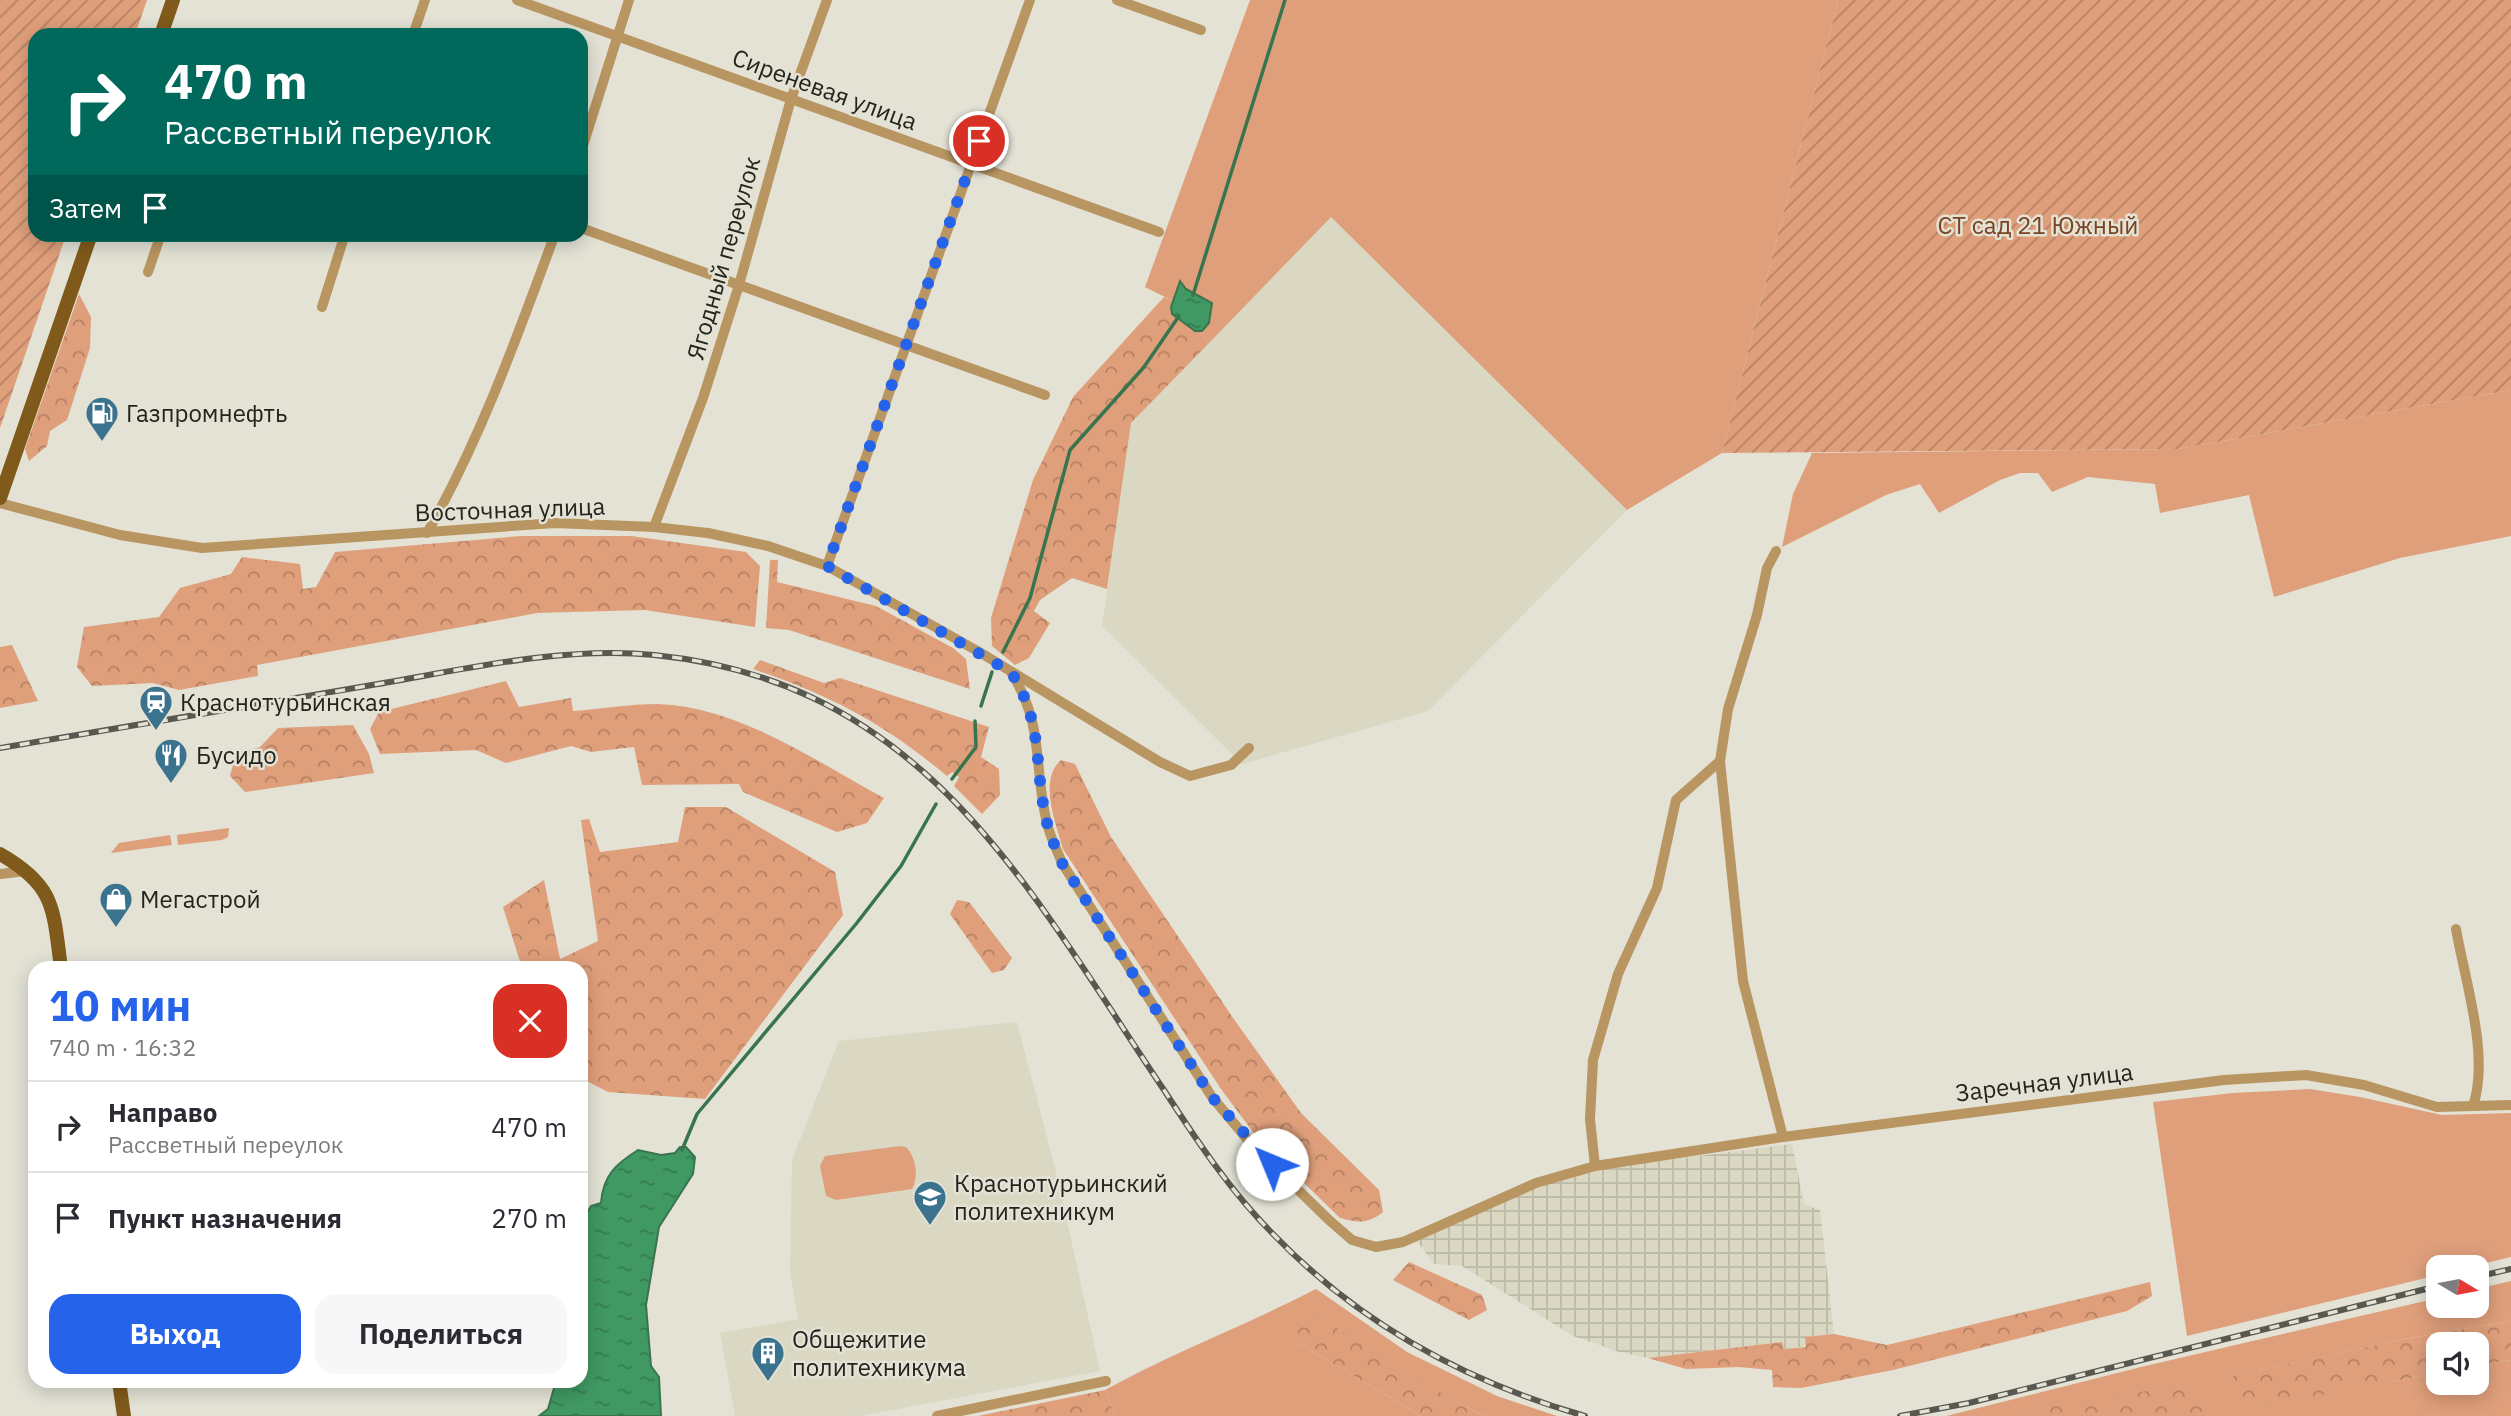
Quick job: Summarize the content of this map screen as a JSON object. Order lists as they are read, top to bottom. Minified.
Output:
{"streets":{"street":["Сиреневая улица","Ягодный переулок","Восточная улица","Заречная улица"]},"crossings":[["Сиреневая улица","Ягодный переулок"],["Ягодный переулок","Восточная улица"],["Восточная улица","Заречная улица"]],"parks":["СТ сад 21 Южный"],"places":{"fuel station":["Газпромнефть"],"station":["Краснотурьинская"],"restaurant":["Бусидо"],"shop":["Мегастрой"],"school or university":["Краснотурьинский политехникум"],"building":["Общежитие политехникума"]},"north":"right","page":{"turn":["470 m","Рассветный переулок"],"then":"Затем","heading":["10 мин","740 m · 16:32"],"list":[{"name":"Направо","note":"Рассветный переулок","value":"470 m"},{"name":"Пункт назначения","value":"270 m"}],"buttons":["Выход","Поделиться"]}}
